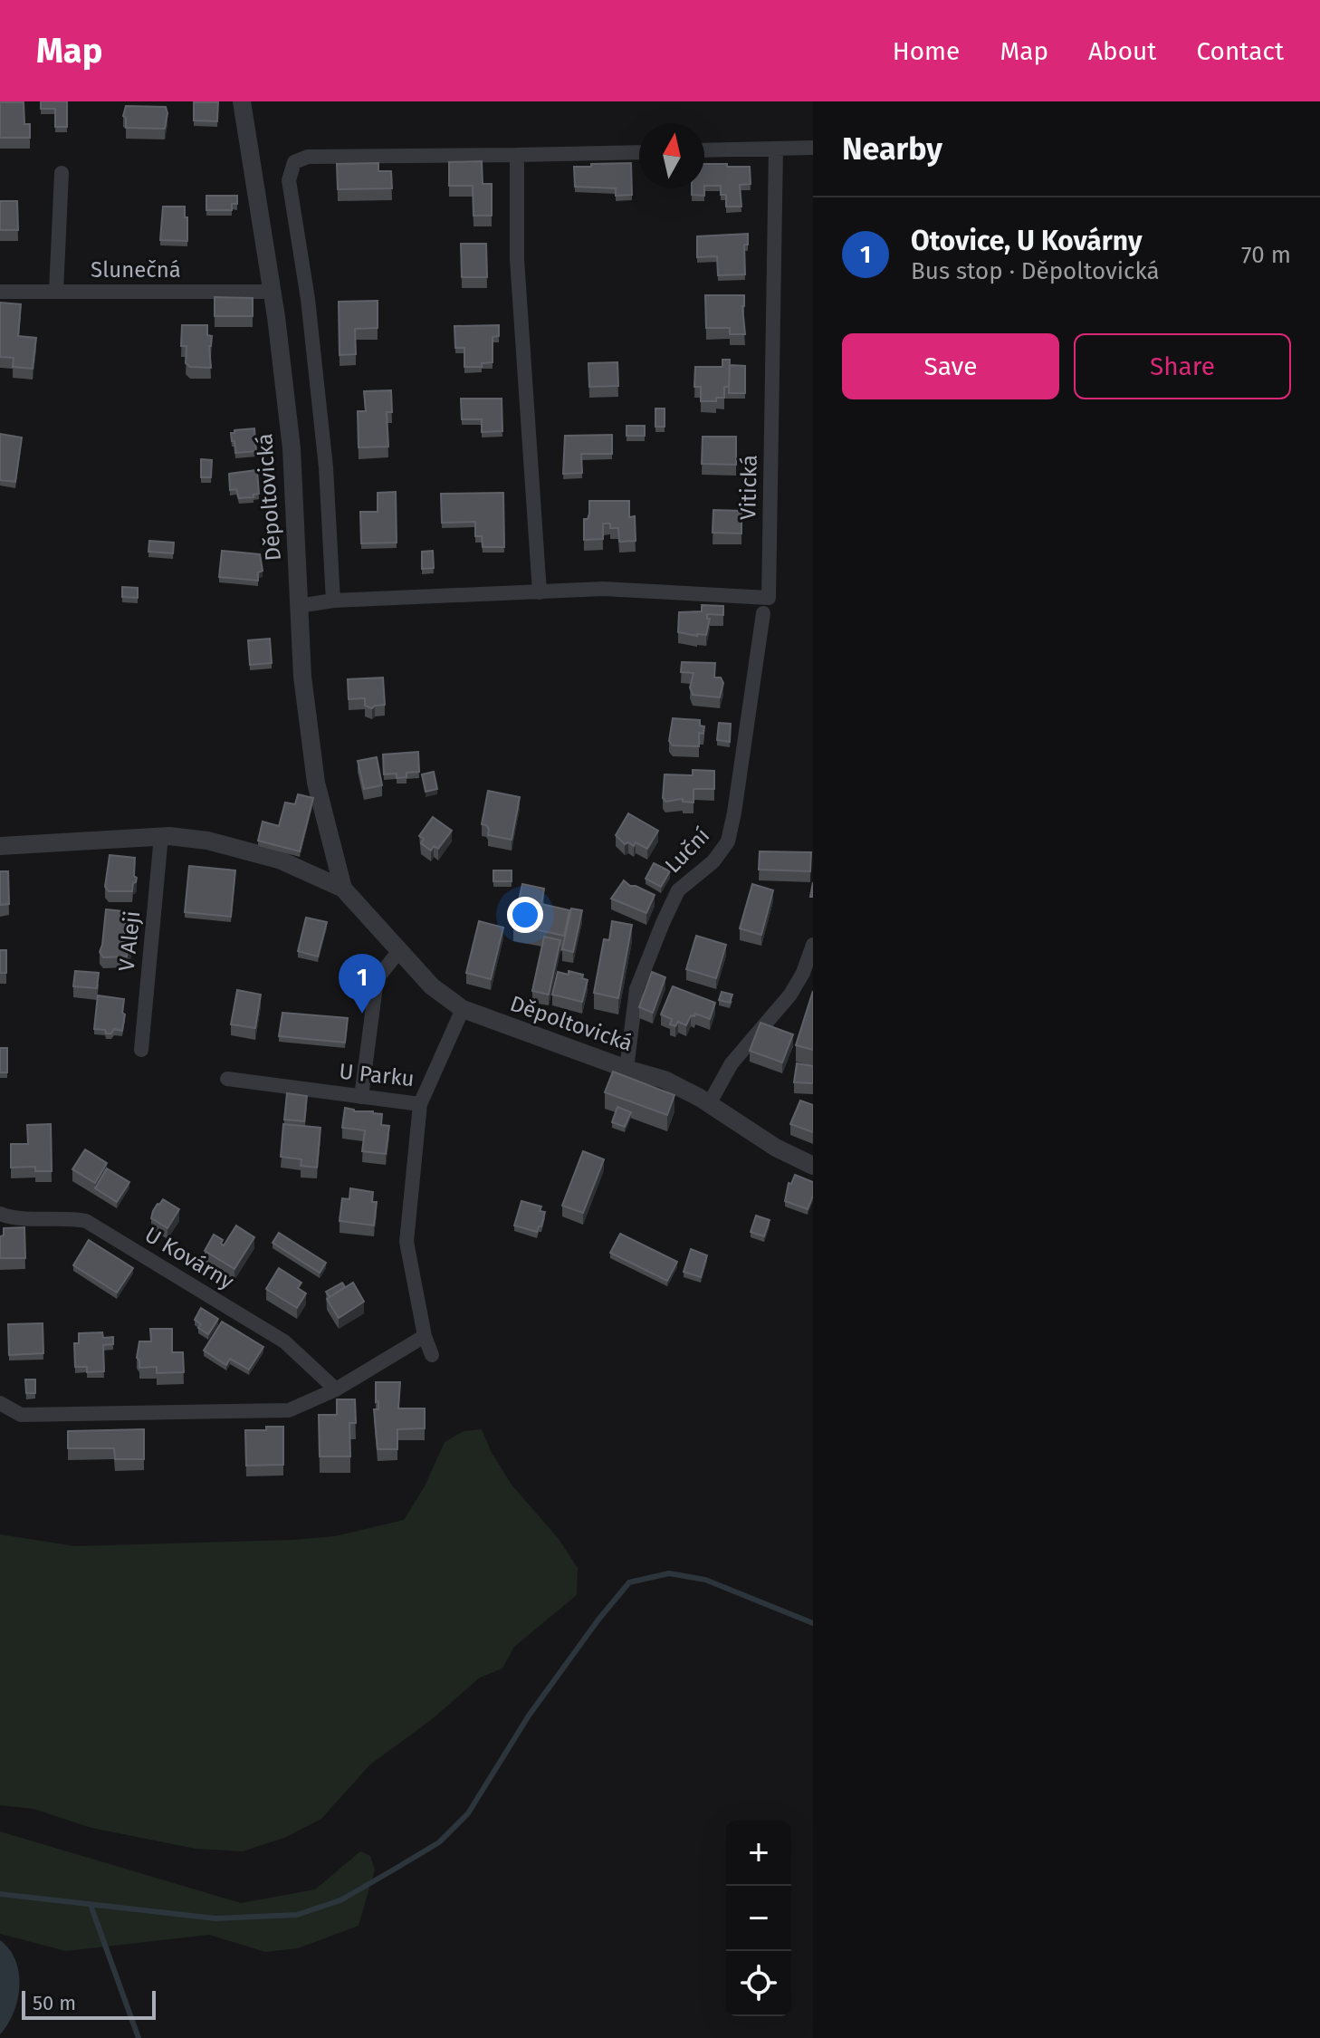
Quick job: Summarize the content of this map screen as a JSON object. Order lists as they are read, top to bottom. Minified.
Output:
{"streets":{"street":["Slunečná","Vitická","Děpoltovická","Luční","V Aleji","U Parku","U Kovárny"]},"crossings":[["Slunečná","Děpoltovická"],["Vitická","Děpoltovická"],["Děpoltovická","Luční"],["Děpoltovická","V Aleji"],["Děpoltovická","U Parku"]],"scale_bar":"50 m","north":"top","page":{"header":"Map","nav":["Home","Map","About","Contact"],"heading":"Nearby","list":[{"mark":"1","name":"Otovice, U Kovárny","note":"Bus stop · Děpoltovická","value":"70 m"}],"buttons":["Save","Share"],"pins":"1","map_buttons":["+","−"],"scale":"50 m"}}
